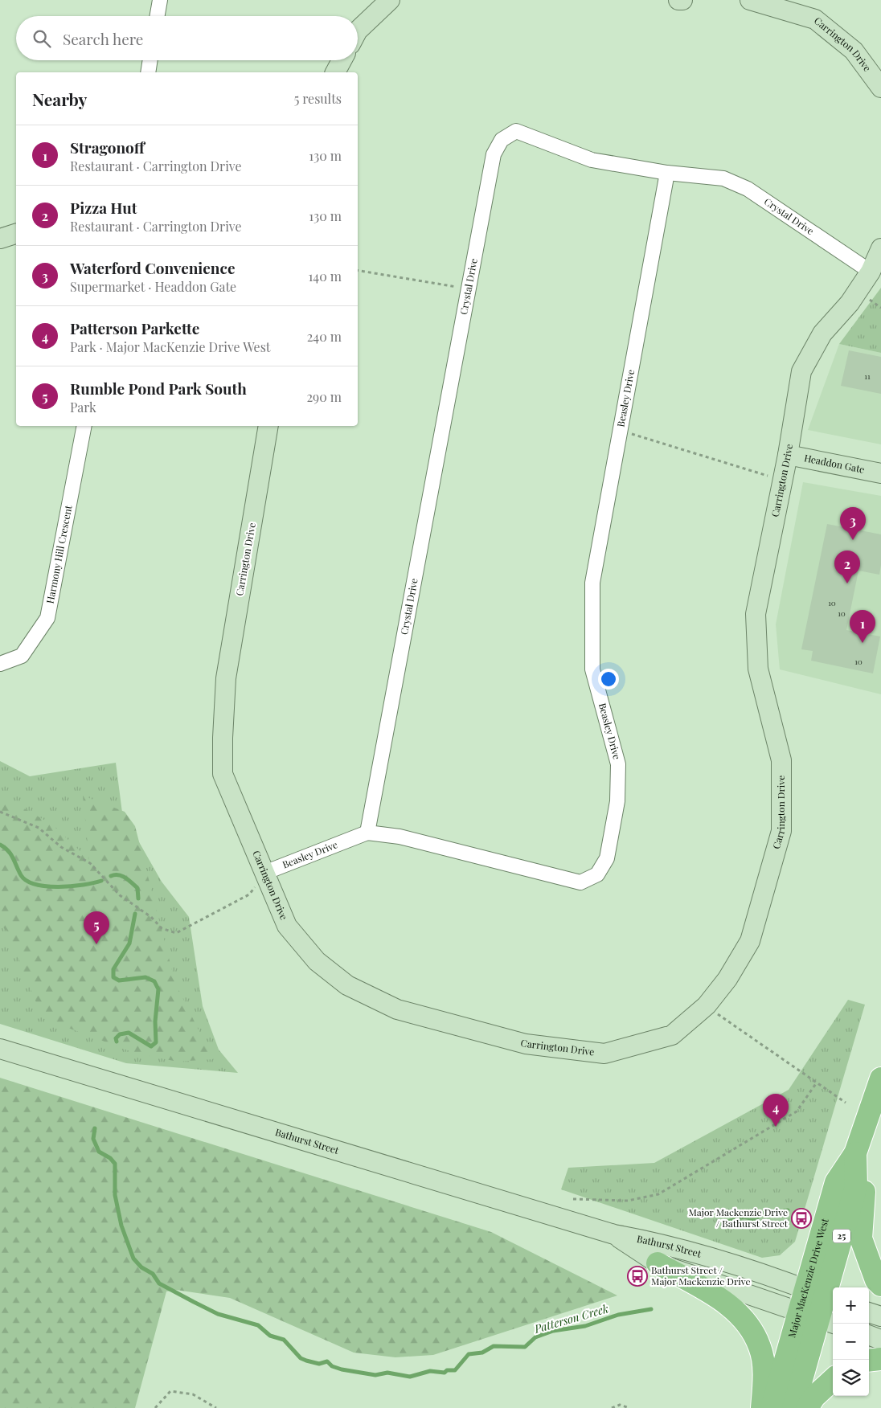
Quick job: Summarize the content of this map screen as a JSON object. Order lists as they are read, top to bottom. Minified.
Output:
{"streets":{"main road":["25","Major MacKenzie Drive West"],"street":["Carrington Drive","Crystal Drive","Beasley Drive","Headdon Gate","Harmony Hill Crescent","Bathurst Street"]},"crossings":[["Carrington Drive","Crystal Drive"],["Carrington Drive","Beasley Drive"],["Carrington Drive","Headdon Gate"],["Crystal Drive","Beasley Drive"],["Bathurst Street","Major MacKenzie Drive West"]],"water":["Patterson Creek"],"places":{"bus stop":["Major Mackenzie Drive / Bathurst Street","Bathurst Street / Major Mackenzie Drive"]},"house_numbers":["11","10","10","10"],"page":{"search":"Search here","heading":["Nearby","5 results"],"list":[{"mark":"1","name":"Stragonoff","note":"Restaurant · Carrington Drive","value":"130 m"},{"mark":"2","name":"Pizza Hut","note":"Restaurant · Carrington Drive","value":"130 m"},{"mark":"3","name":"Waterford Convenience","note":"Supermarket · Headdon Gate","value":"140 m"},{"mark":"4","name":"Patterson Parkette","note":"Park · Major MacKenzie Drive West","value":"240 m"},{"mark":"5","name":"Rumble Pond Park South","note":"Park","value":"290 m"}],"pins":["3","2","1","5","4"],"map_buttons":["+","−"]}}
